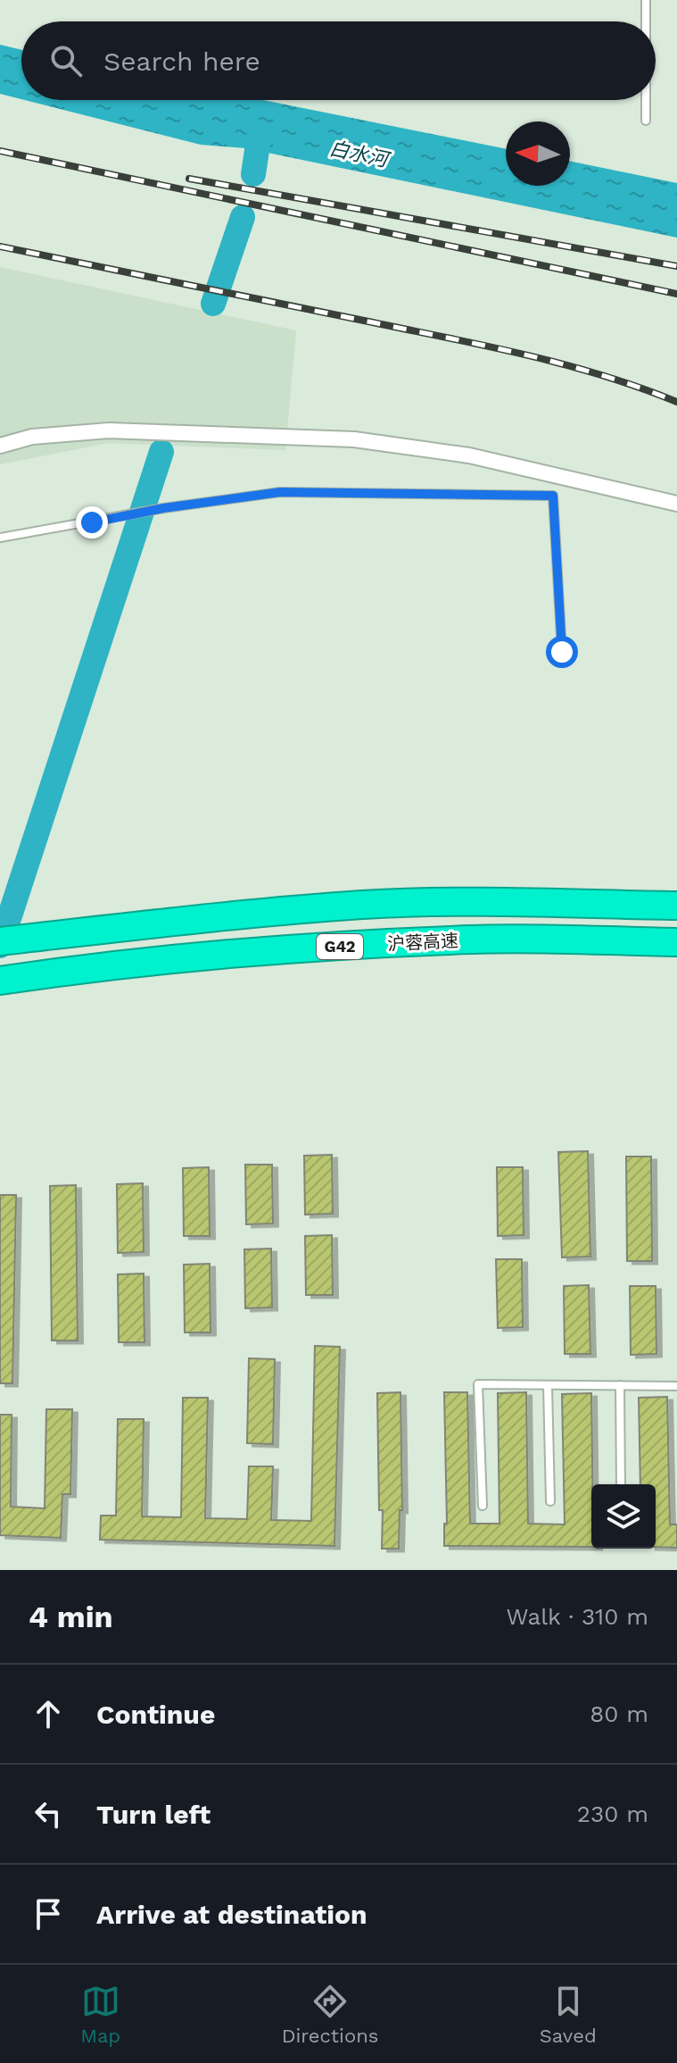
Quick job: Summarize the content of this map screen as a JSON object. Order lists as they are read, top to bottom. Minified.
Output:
{"streets":{"highway":["沪蓉高速","G42"]},"water":["白水河"],"north":"left","page":{"search":"Search here","heading":["4 min","Walk · 310 m"],"list":[["Continue","80 m"],["Turn left","230 m"],"Arrive at destination"],"nav":["Map","Directions","Saved"]}}
